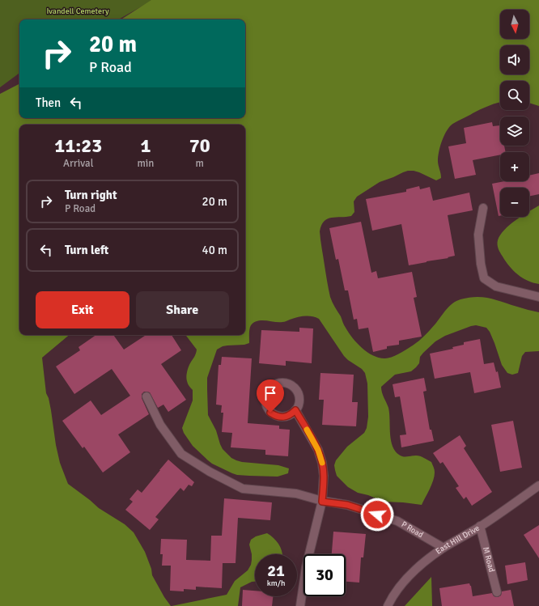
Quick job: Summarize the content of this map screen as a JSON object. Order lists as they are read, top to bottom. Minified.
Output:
{"streets":{"street":["P Road","East Hill Drive","M Road"]},"crossings":[["P Road","East Hill Drive"],["East Hill Drive","M Road"]],"parks":["Ivandell Cemetery"],"north":"bottom","page":{"map_buttons":["+","−"],"turn":["20 m","P Road"],"then":"Then","eta":["11:23","Arrival","1","min","70","m"],"list":[{"name":"Turn right","note":"P Road","value":"20 m"},{"name":"Turn left","value":"40 m"}],"buttons":["Exit","Share"],"speed":"21 km/h","limit":"30"}}
